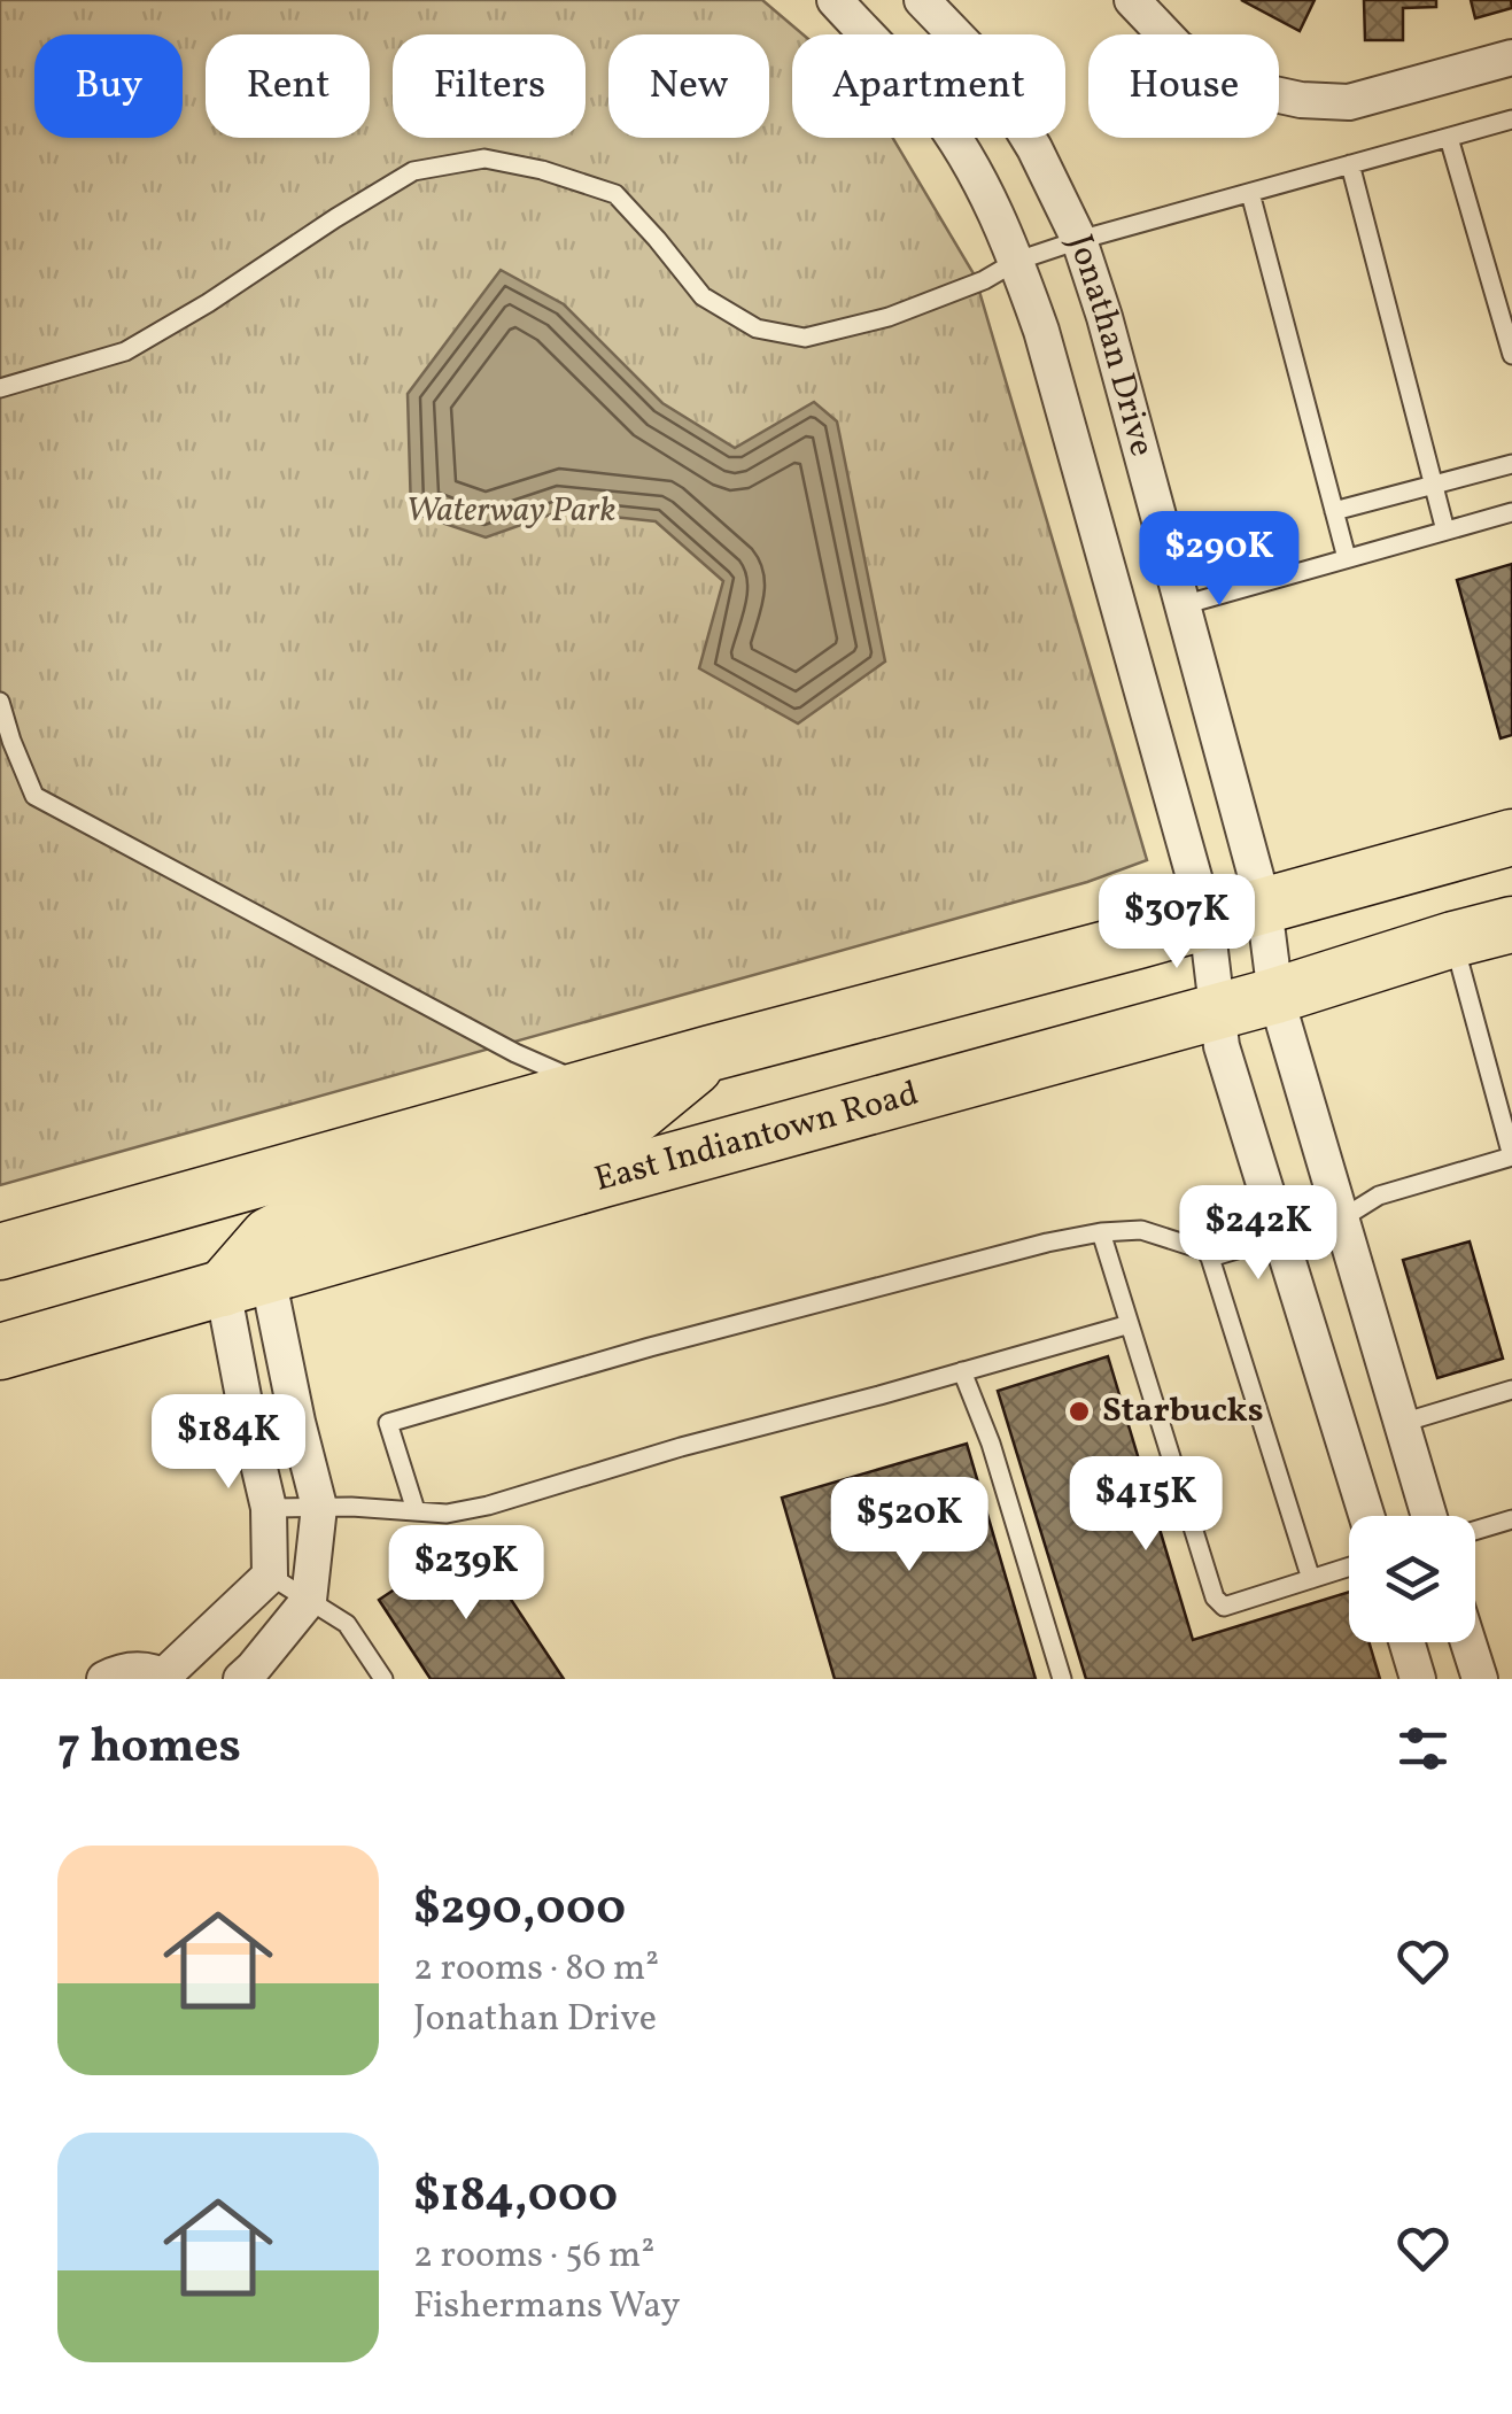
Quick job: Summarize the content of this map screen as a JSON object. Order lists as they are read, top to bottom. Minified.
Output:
{"streets":{"main road":["East Indiantown Road"],"street":["Jonathan Drive"]},"crossings":[["Jonathan Drive","East Indiantown Road"]],"parks":["Waterway Park"],"places":["Starbucks"],"page":{"chip":["Buy","Rent","Filters","New","Apartment","House"],"price":["$290K","$307K","$242K","$184K","$415K","$520K","$239K"],"heading":"7 homes","list":[{"name":"$290,000","note":"2 rooms · 80 m² · Jonathan Drive"},{"name":"$184,000","note":"2 rooms · 56 m² · Fishermans Way"}]}}
